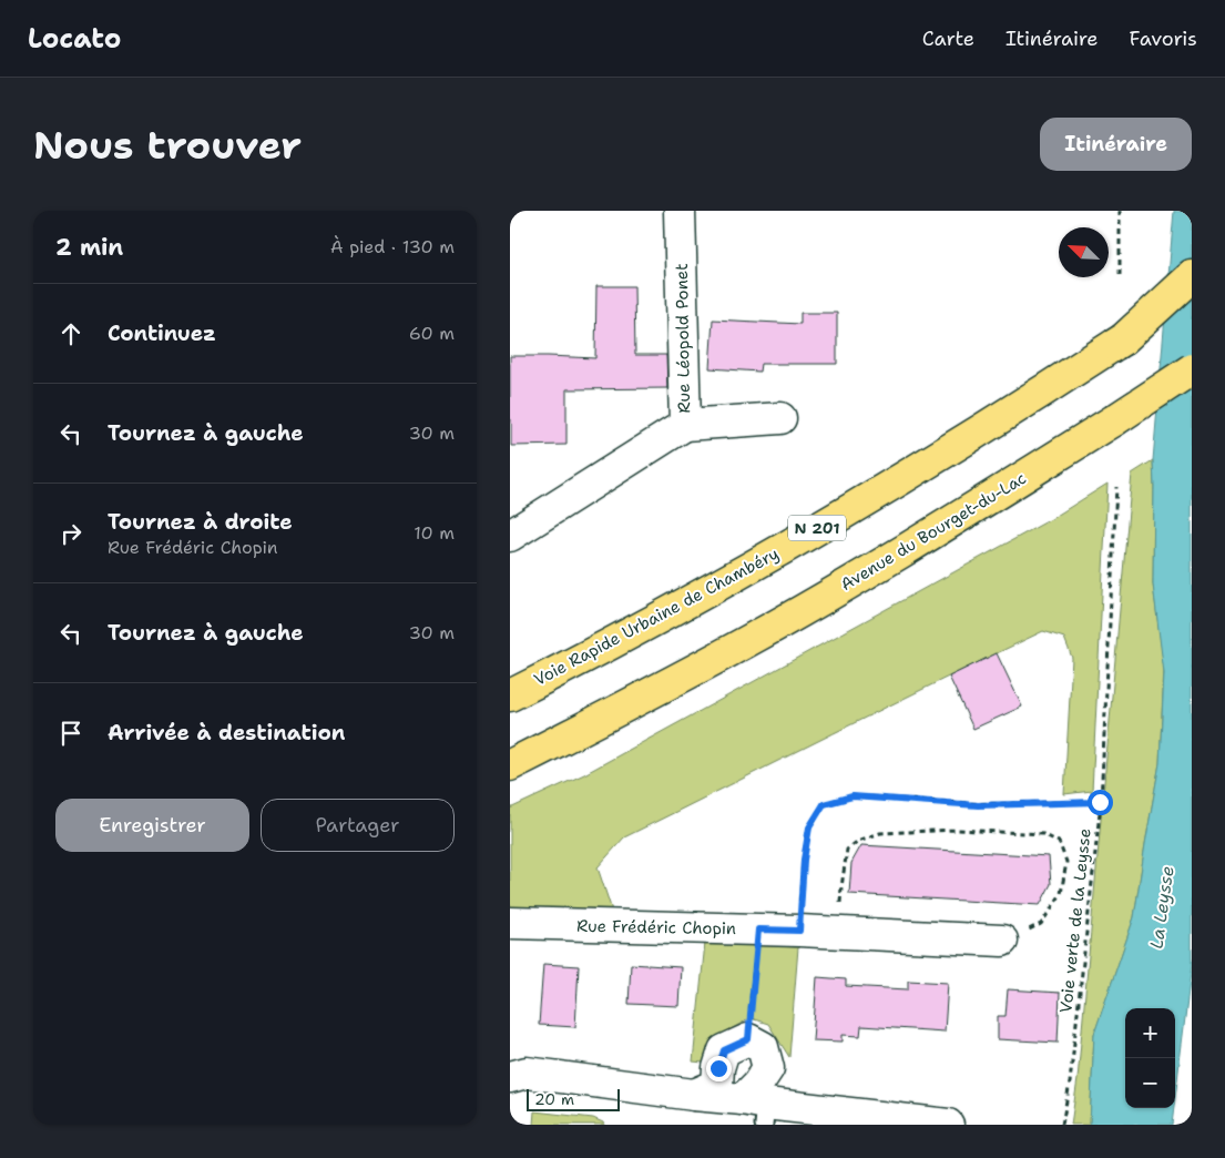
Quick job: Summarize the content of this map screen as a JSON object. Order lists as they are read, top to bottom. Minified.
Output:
{"streets":{"highway":["N 201","Avenue du Bourget-du-Lac","Voie Rapide Urbaine de Chambéry"],"street":["Rue Léopold Ponet","Rue Frédéric Chopin"],"path":["Voie verte de la Leysse"]},"crossings":[["N 201","Voie Rapide Urbaine de Chambéry"]],"water":["La Leysse"],"scale_bar":"20 m","north":"top left","page":{"header":"Locato","nav":["Carte","Itinéraire","Favoris"],"buttons":["Itinéraire",["Enregistrer","Partager"]],"title":"Nous trouver","heading":["2 min","À pied · 130 m"],"list":[["Continuez","60 m"],["Tournez à gauche","30 m"],["Tournez à droite","Rue Frédéric Chopin","10 m"],["Tournez à gauche","30 m"],"Arrivée à destination"],"map_buttons":["+","−"],"scale":"20 m"}}
